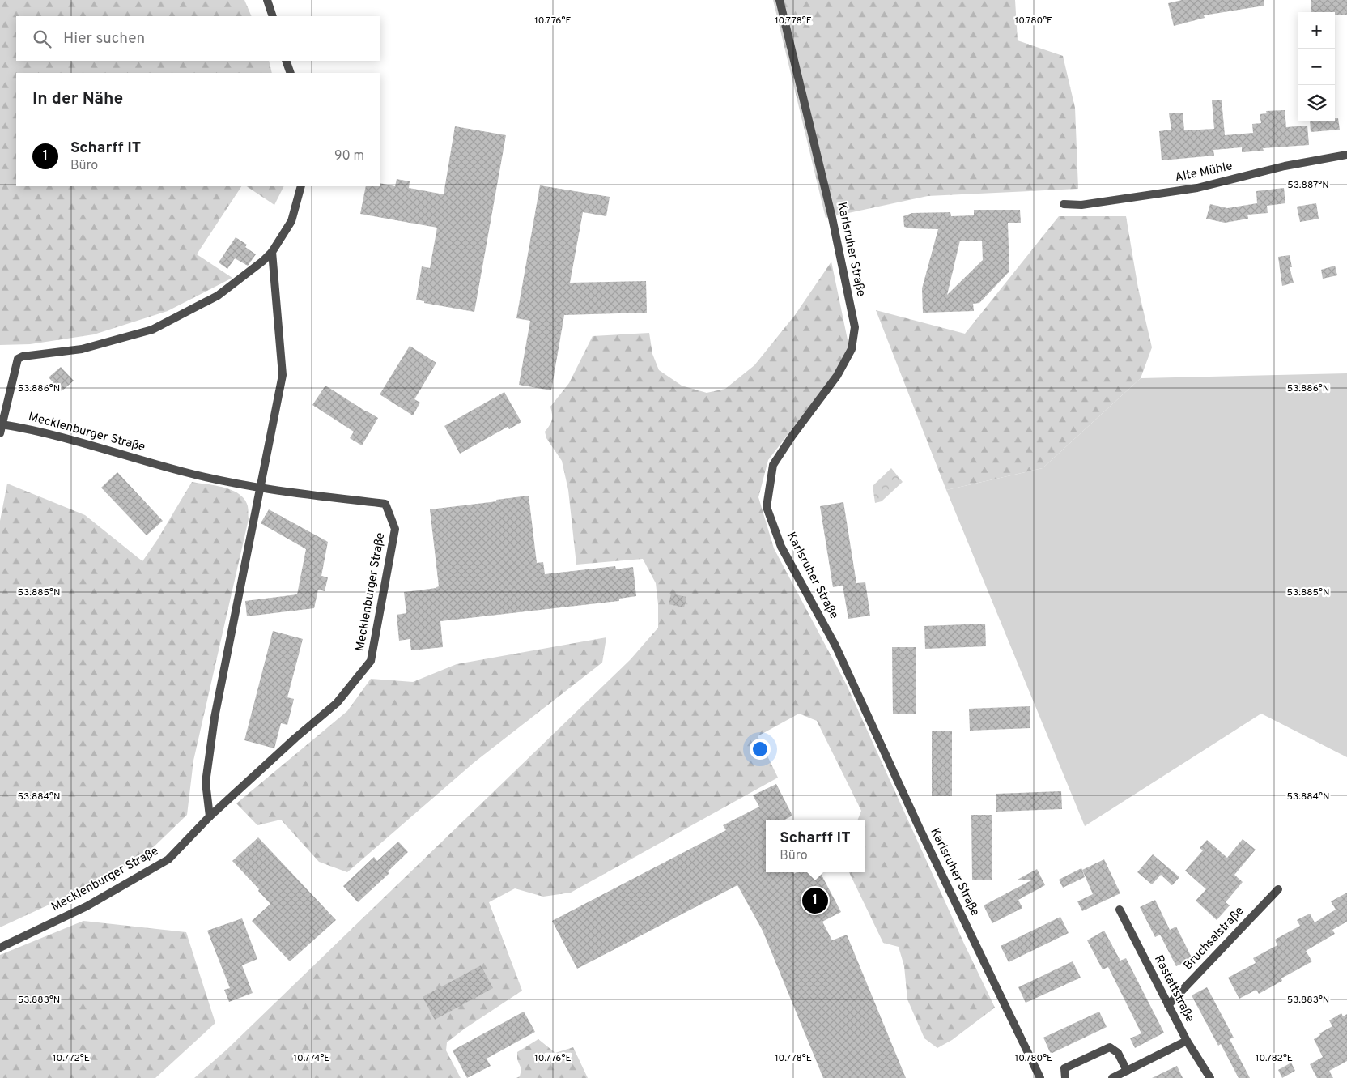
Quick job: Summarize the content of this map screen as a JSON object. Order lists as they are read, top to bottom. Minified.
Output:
{"streets":{"street":["Alte Mühle","Karlsruher Straße","Mecklenburger Straße","Bruchsalstraße","Rastattstraße"]},"crossings":[["Bruchsalstraße","Rastattstraße"]],"page":{"map_buttons":["+","−"],"search":"Hier suchen","heading":"In der Nähe","list":[{"mark":"1","name":"Scharff IT","note":"Büro","value":"90 m"}],"popup":["Scharff IT","Büro"],"pins":"1"},"coordinates":["10.776°E","10.778°E","10.780°E","53.887°N","53.886°N","53.885°N","53.884°N","53.883°N","10.772°E","10.774°E","10.782°E"]}
